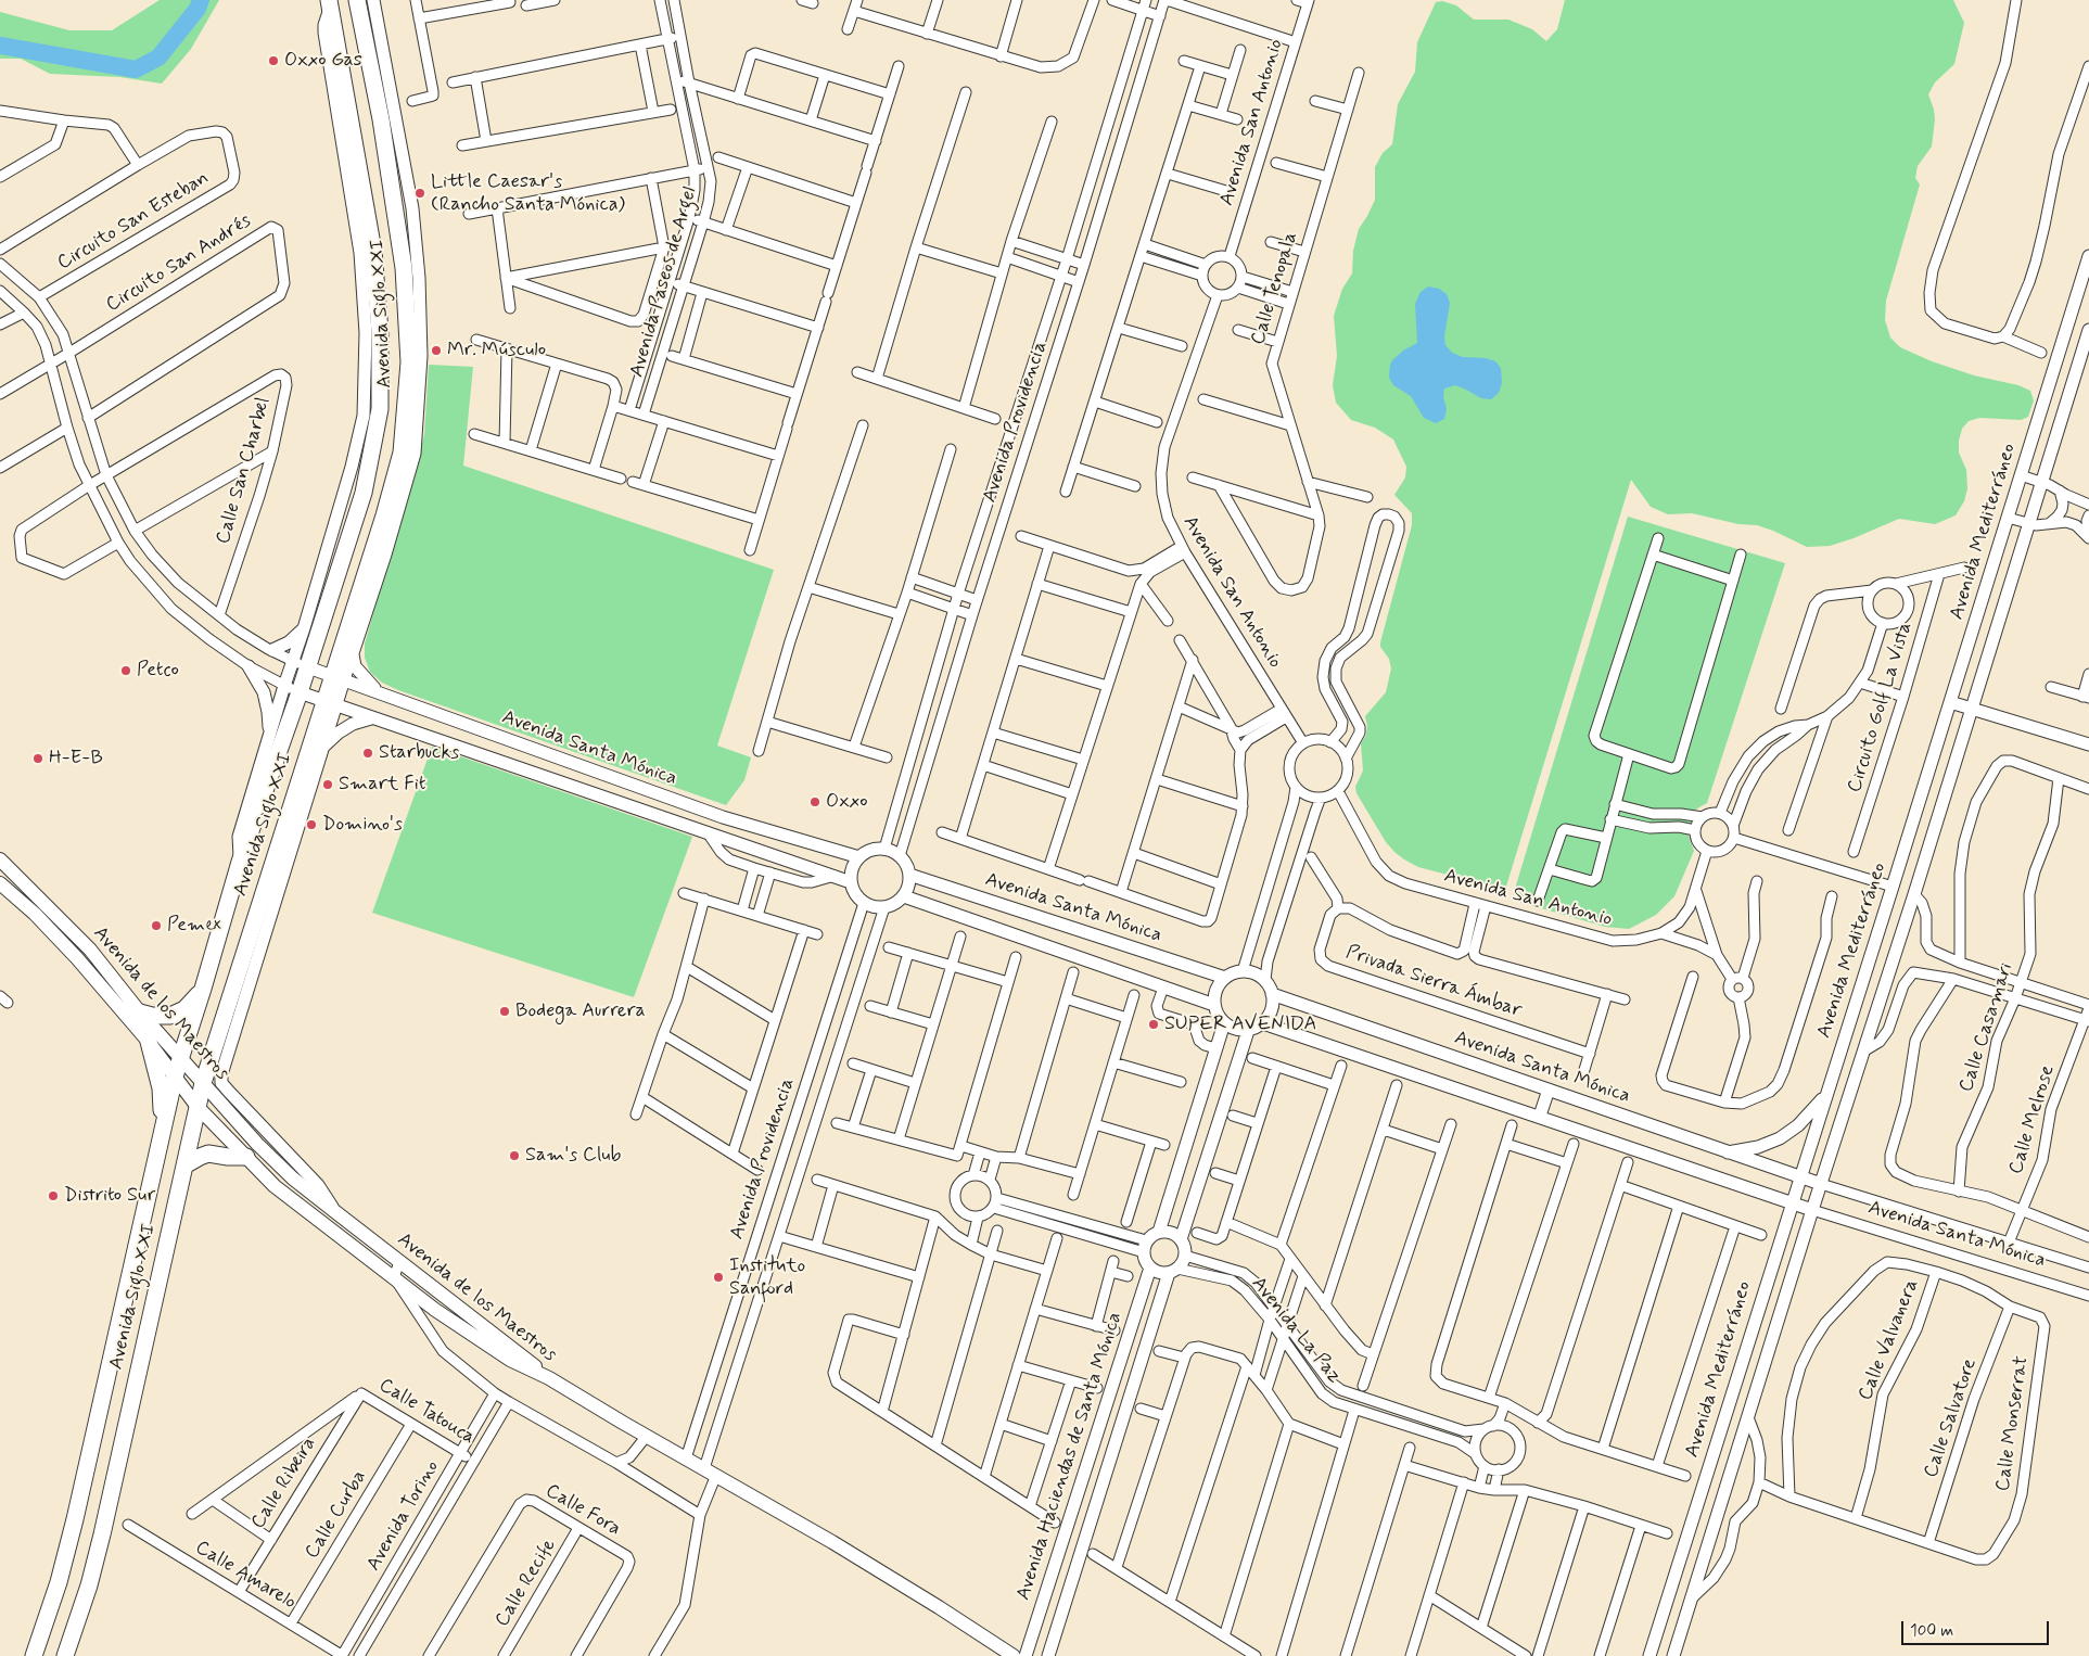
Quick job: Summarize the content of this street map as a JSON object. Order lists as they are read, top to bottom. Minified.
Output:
{"streets":{"highway":["Avenida Siglo XXI"],"main road":["Avenida de los Maestros"],"street":["Avenida San Antonio","Circuito San Esteban","Circuito San Andrés","Avenida Paseos de Argel","Calle Tenopala","Avenida Providencia","Calle San Charbel","Avenida Mediterráneo","Circuito Golf La Vista","Avenida Santa Mónica","Privada Sierra Ámbar","Calle Casamari","Calle Melrose","Avenida La Paz","Calle Valvanera","Calle Tatouca","Calle Salvatore","Calle Monserrat","Avenida Haciendas de Santa Mónica","Calle Ribeira","Calle Fora","Calle Curba","Avenida Torino","Calle Amarelo","Calle Recife"]},"crossings":[["Avenida San Antonio","Circuito Golf La Vista"],["Avenida San Antonio","Privada Sierra Ámbar"],["Avenida Siglo XXI","Avenida Santa Mónica"],["Avenida Siglo XXI","Avenida de los Maestros"],["Avenida Providencia","Avenida Santa Mónica"],["Avenida Mediterráneo","Avenida Santa Mónica"],["Avenida Santa Mónica","Calle Melrose"],["Avenida La Paz","Avenida Haciendas de Santa Mónica"],["Calle Valvanera","Calle Monserrat"],["Calle Tatouca","Calle Ribeira"],["Calle Tatouca","Calle Curba"],["Calle Tatouca","Avenida Torino"],["Calle Salvatore","Calle Monserrat"],["Calle Ribeira","Calle Amarelo"],["Calle Fora","Calle Recife"],["Calle Curba","Calle Amarelo"],["Avenida Torino","Calle Amarelo"]],"places":["Oxxo Gas","Little Caesar's (Rancho Santa Mónica)","Mr. Músculo","Petco","Starbucks","H-E-B","Smart Fit","Oxxo","Domino's","Pemex","Bodega Aurrera","SUPER AVENIDA","Sam's Club","Distrito Sur","Instituto Sanford"],"scale_bar":"100 m"}
